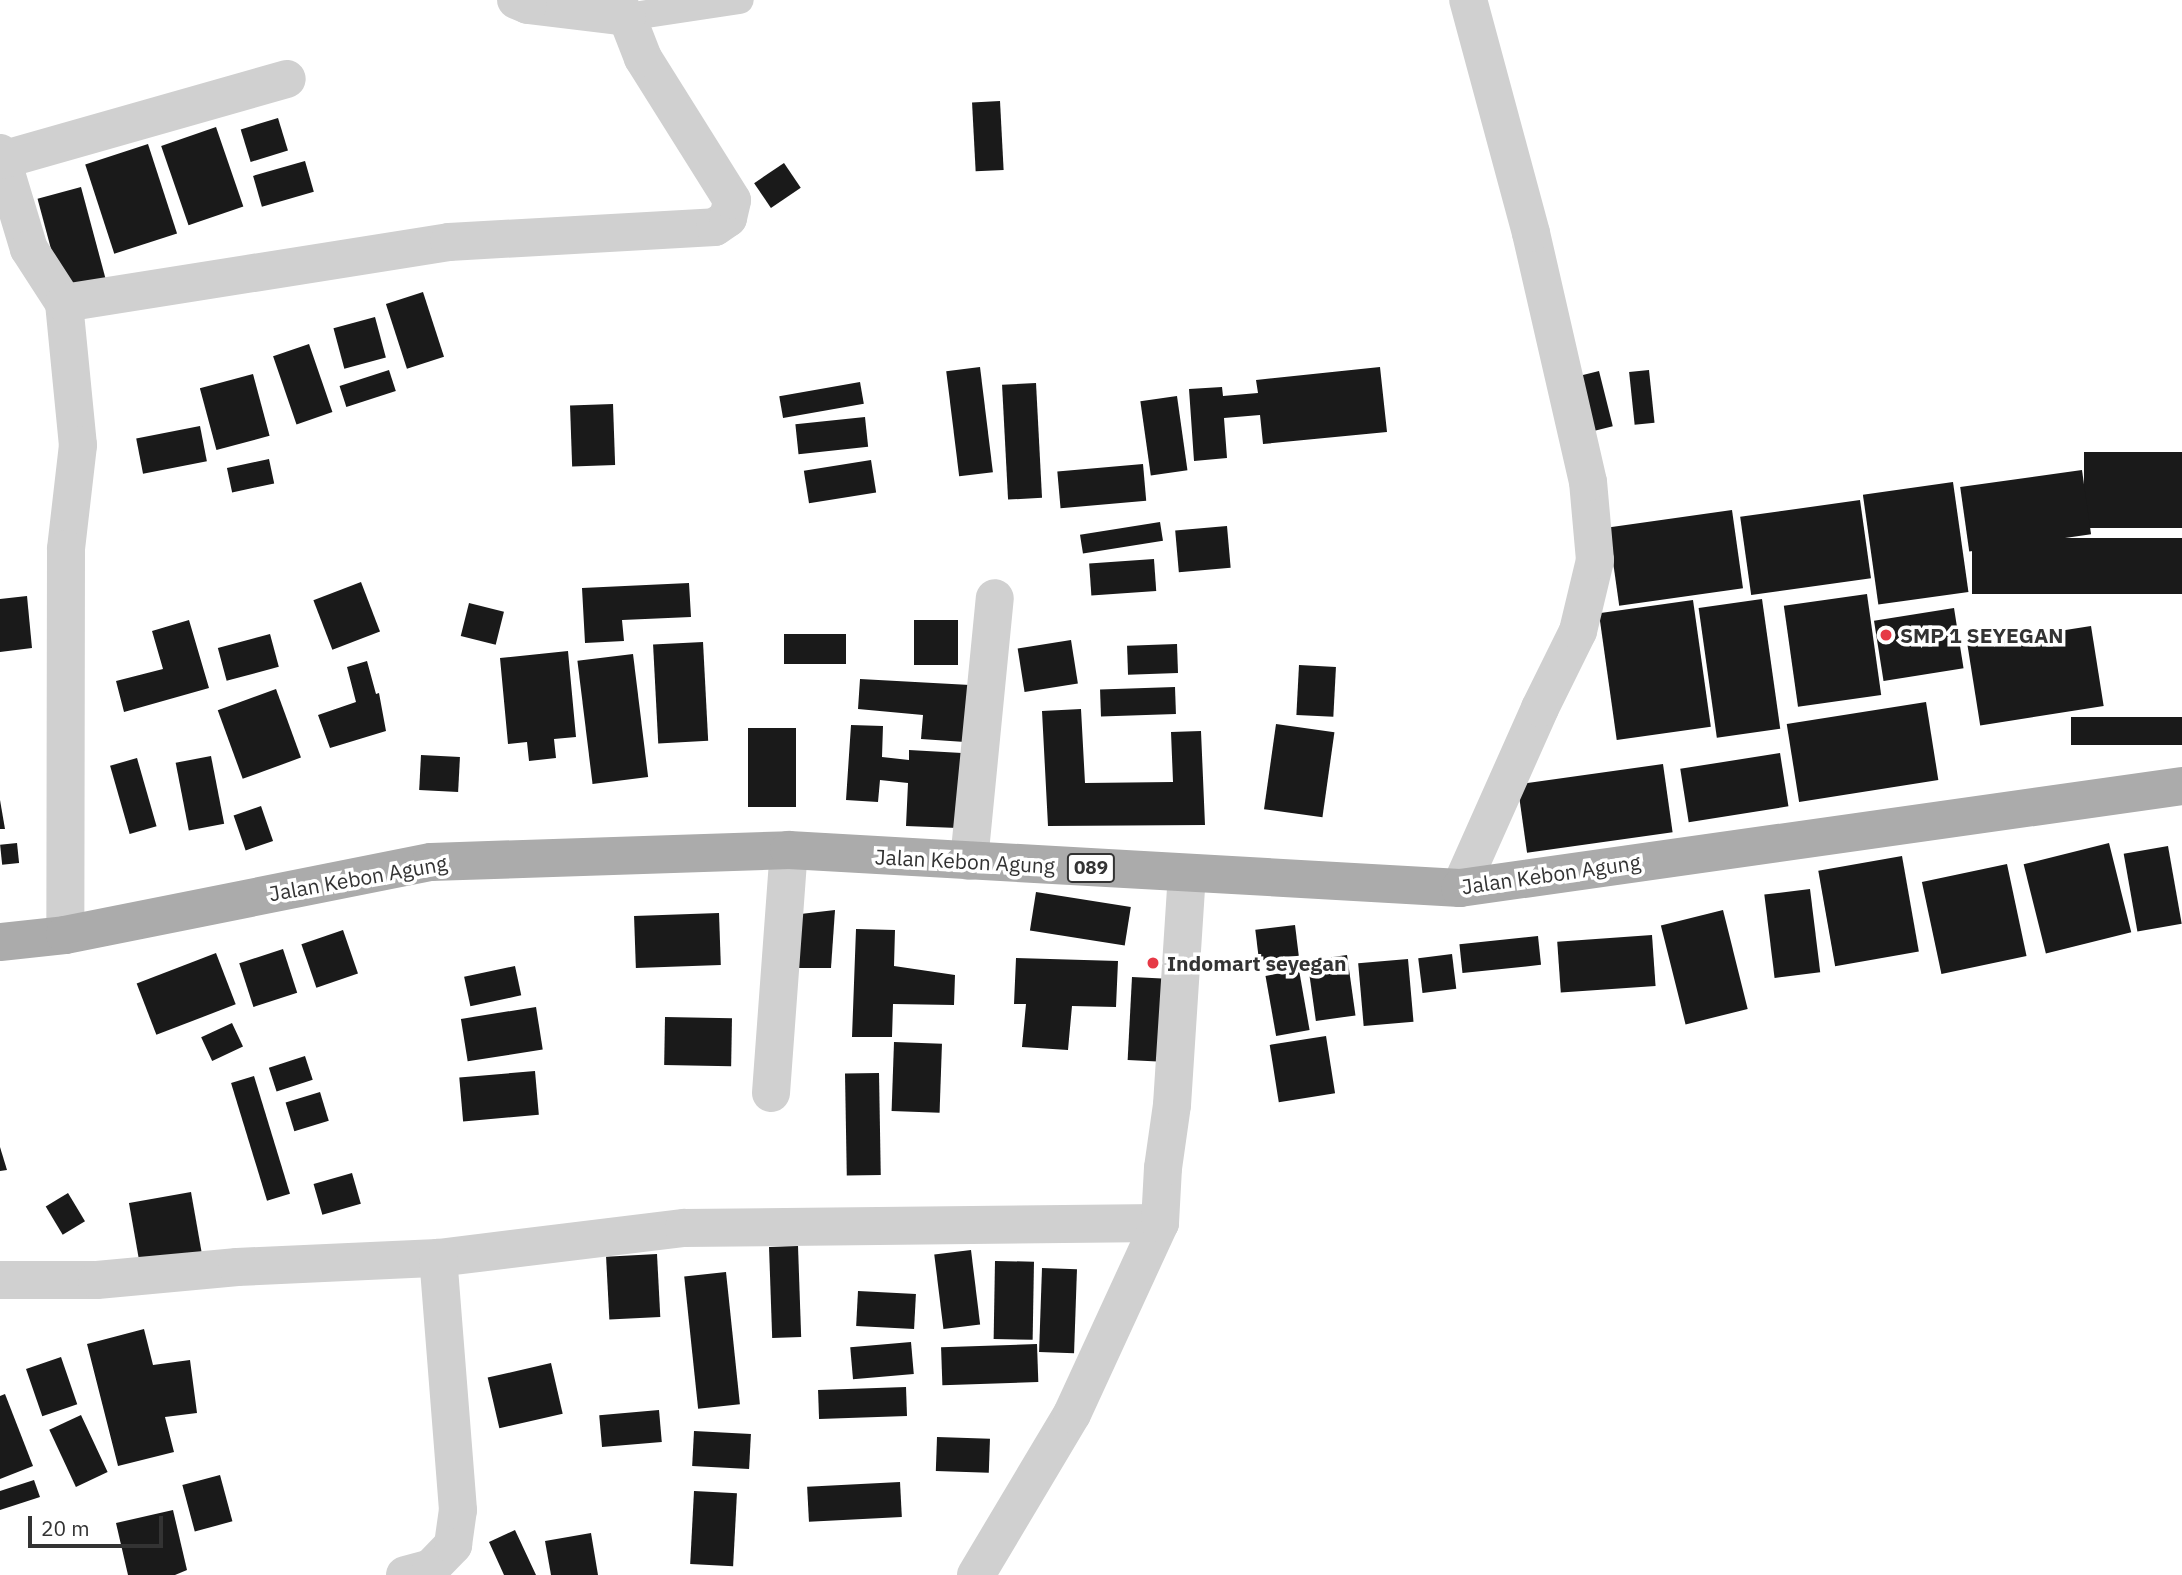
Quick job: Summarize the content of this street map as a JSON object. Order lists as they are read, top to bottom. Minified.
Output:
{"streets":{"main road":["Jalan Kebon Agung","089"]},"places":["SMP 1 SEYEGAN","Indomart seyegan"],"scale_bar":"20 m"}
